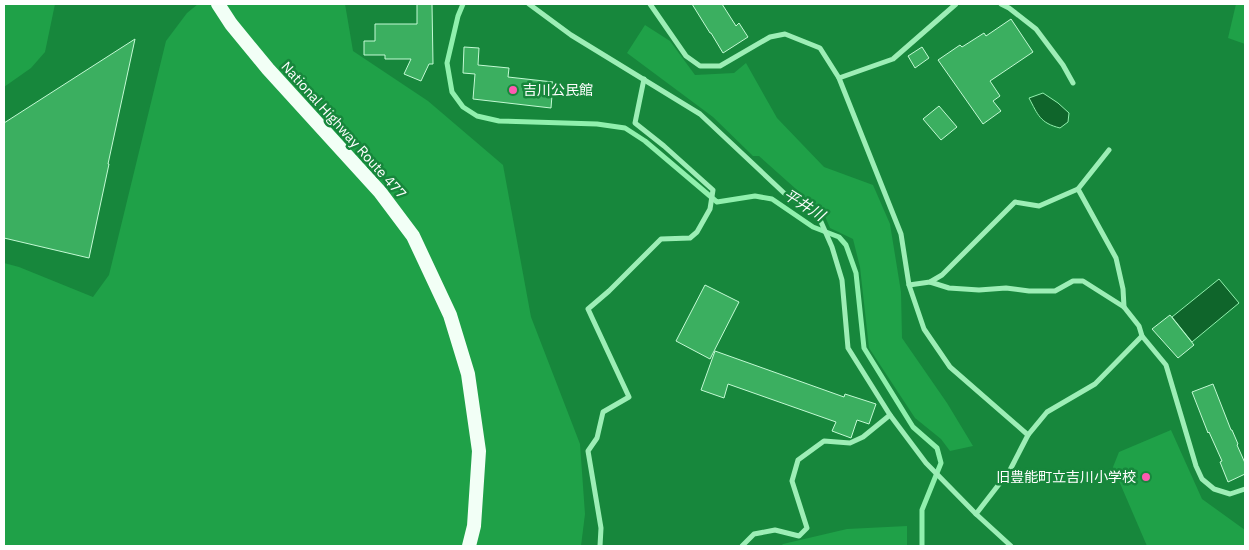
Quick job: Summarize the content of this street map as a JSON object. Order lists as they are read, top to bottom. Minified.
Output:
{"streets":{"highway":["National Highway Route 477"]},"water":["平井川"],"places":["吉川公民館","旧豊能町立吉川小学校"]}
